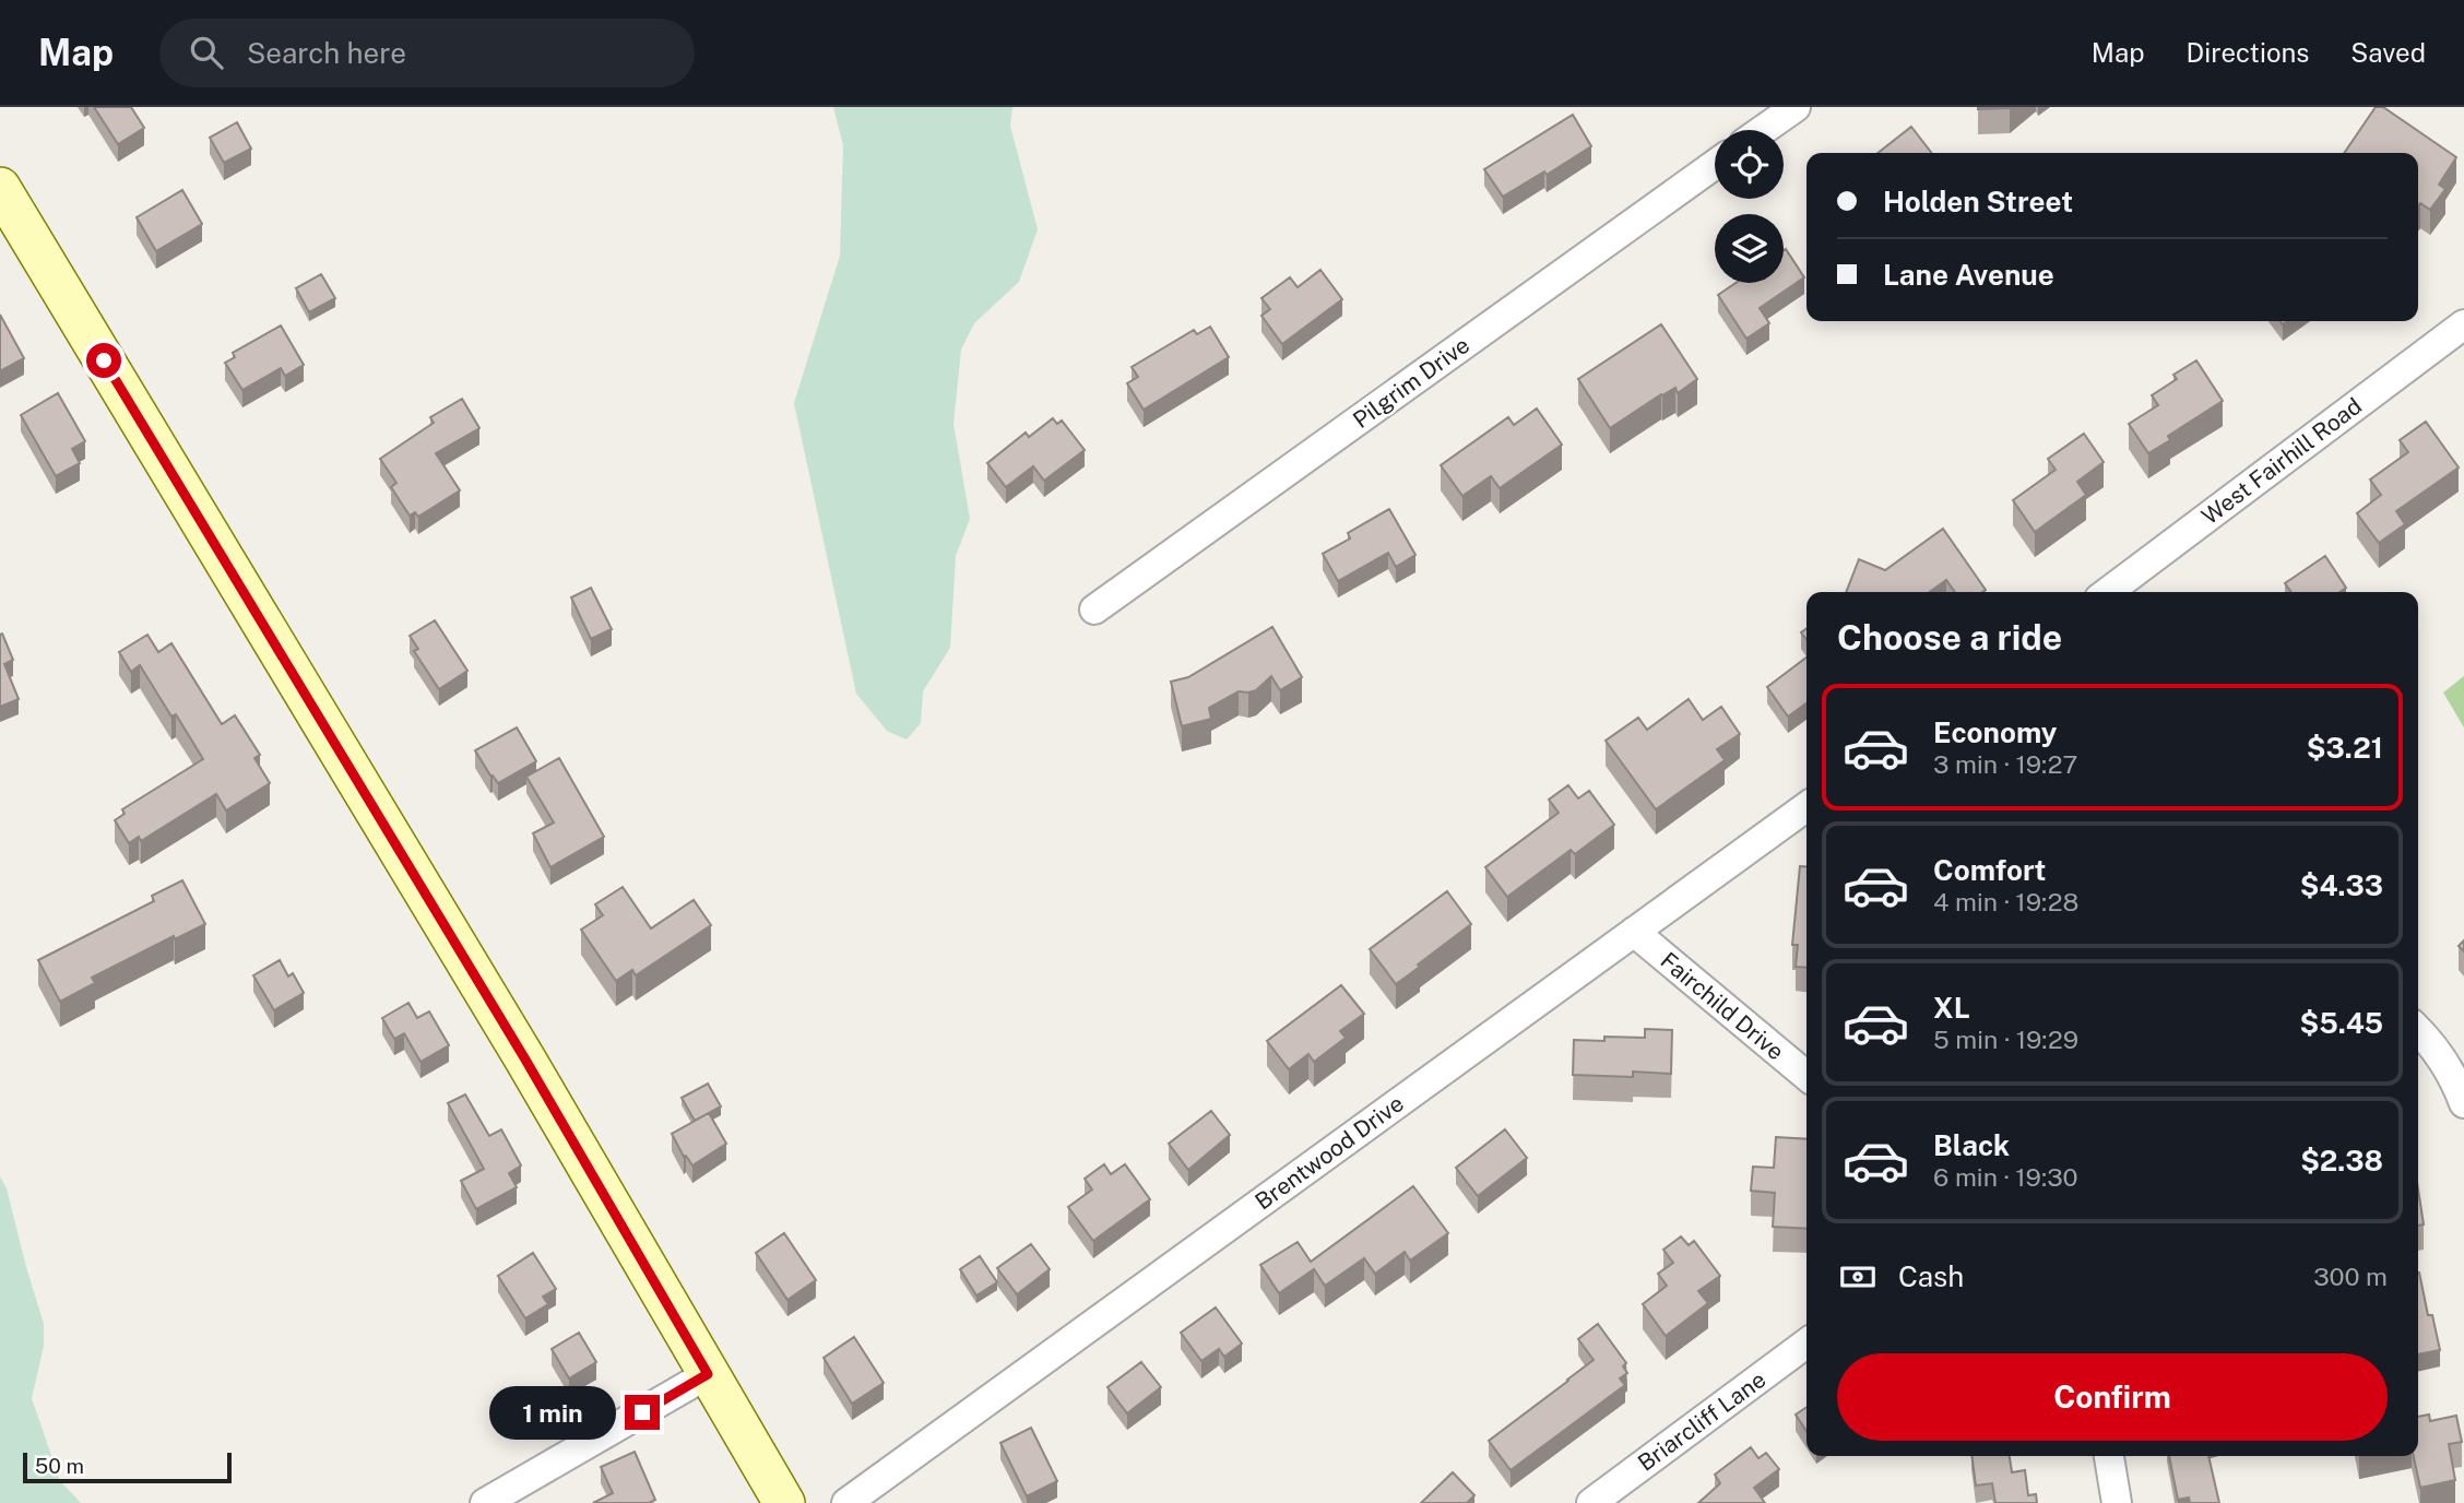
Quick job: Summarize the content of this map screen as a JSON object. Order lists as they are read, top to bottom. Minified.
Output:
{"streets":{"street":["Pilgrim Drive","West Fairhill Road","Fairchild Drive","Brentwood Drive","Briarcliff Lane"]},"crossings":[["Fairchild Drive","Brentwood Drive"]],"scale_bar":"50 m","page":{"header":"Map","search":"Search here","nav":["Map","Directions","Saved"],"banner":["Holden Street","Lane Avenue"],"heading":"Choose a ride","list":[{"name":"Economy","note":"3 min · 19:27","value":"$3.21"},{"name":"Comfort","note":"4 min · 19:28","value":"$4.33"},{"name":"XL","note":"5 min · 19:29","value":"$5.45"},{"name":"Black","note":"6 min · 19:30","value":"$2.38"}],"pay":["Cash","300 m"],"buttons":"Confirm","bubble":"1 min","scale":"50 m"}}
